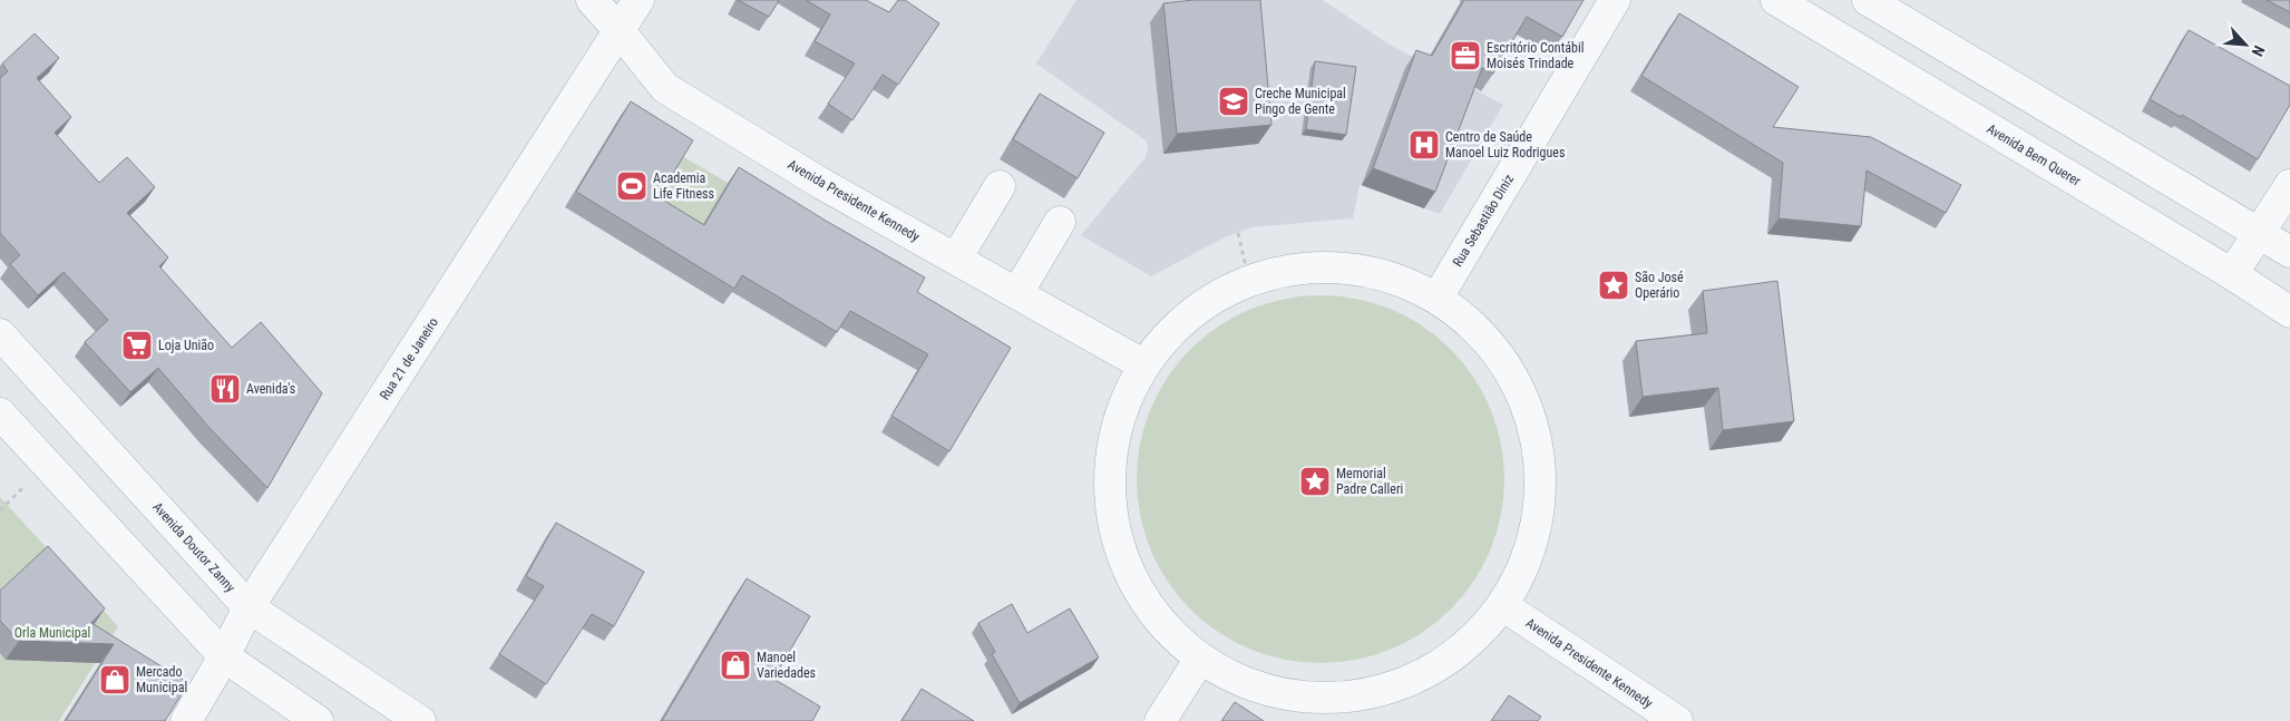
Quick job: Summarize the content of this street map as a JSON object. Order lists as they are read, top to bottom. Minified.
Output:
{"streets":{"street":["Avenida Bem Querer","Avenida Presidente Kennedy","Rua Sebastião Diniz","Rua 21 de Janeiro","Avenida Doutor Zanny"]},"crossings":[["Avenida Presidente Kennedy","Rua 21 de Janeiro"],["Rua 21 de Janeiro","Avenida Doutor Zanny"]],"parks":["Orla Municipal"],"places":{"office":["Escritório Contábil Moisés Trindade"],"school or university":["Creche Municipal Pingo de Gente"],"hospital":["Centro de Saúde Manoel Luiz Rodrigues"],"sports":["Academia Life Fitness"],"place":["São José Operário","Memorial Padre Calleri"],"supermarket":["Loja União"],"restaurant":["Avenida's"],"shop":["Manoel Variedades","Mercado Municipal"]},"north":"bottom right"}
